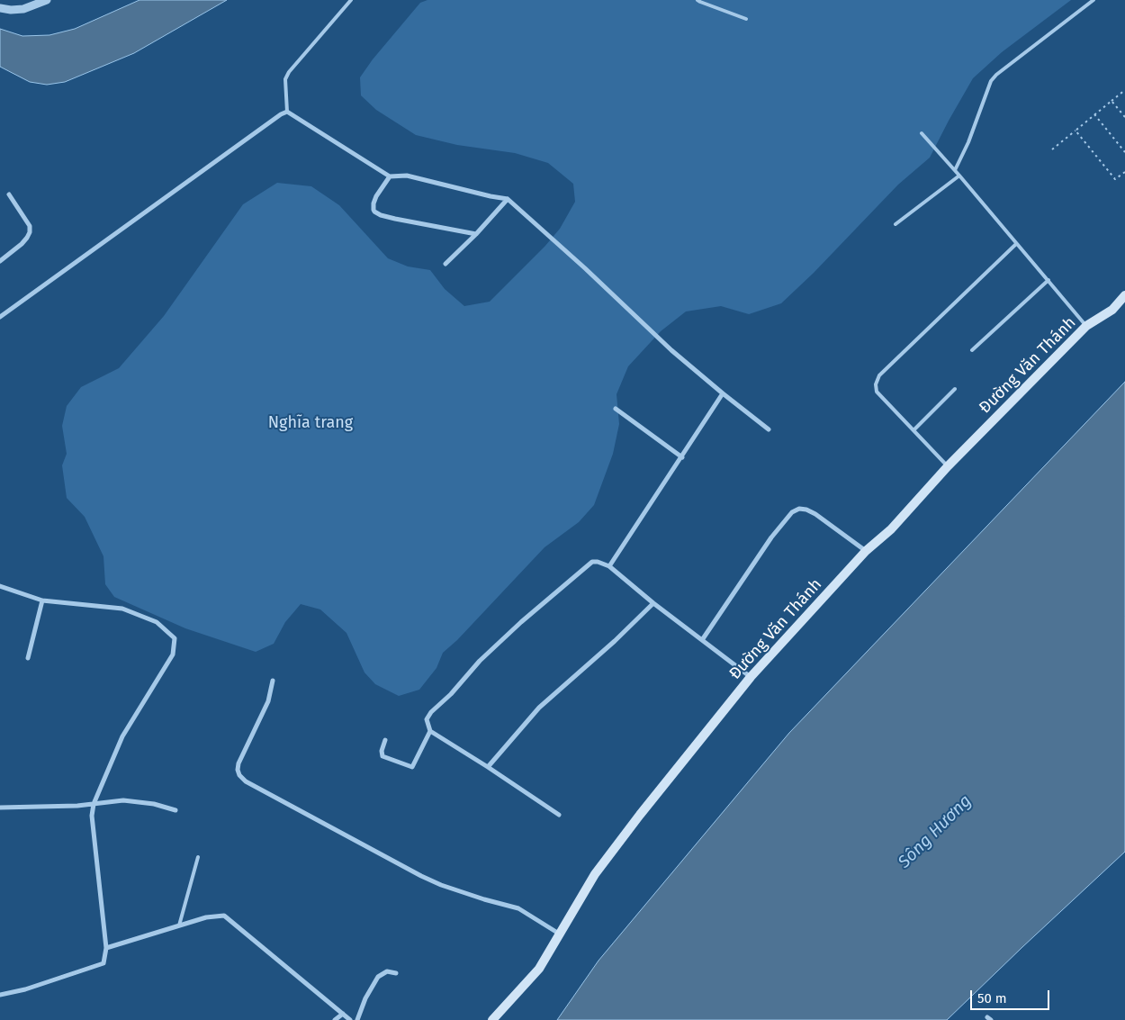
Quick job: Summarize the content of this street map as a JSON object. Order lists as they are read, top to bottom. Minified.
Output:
{"streets":{"main road":["Đường Văn Thánh"]},"water":["Sông Hương"],"parks":["Nghĩa trang"],"scale_bar":"50 m"}
